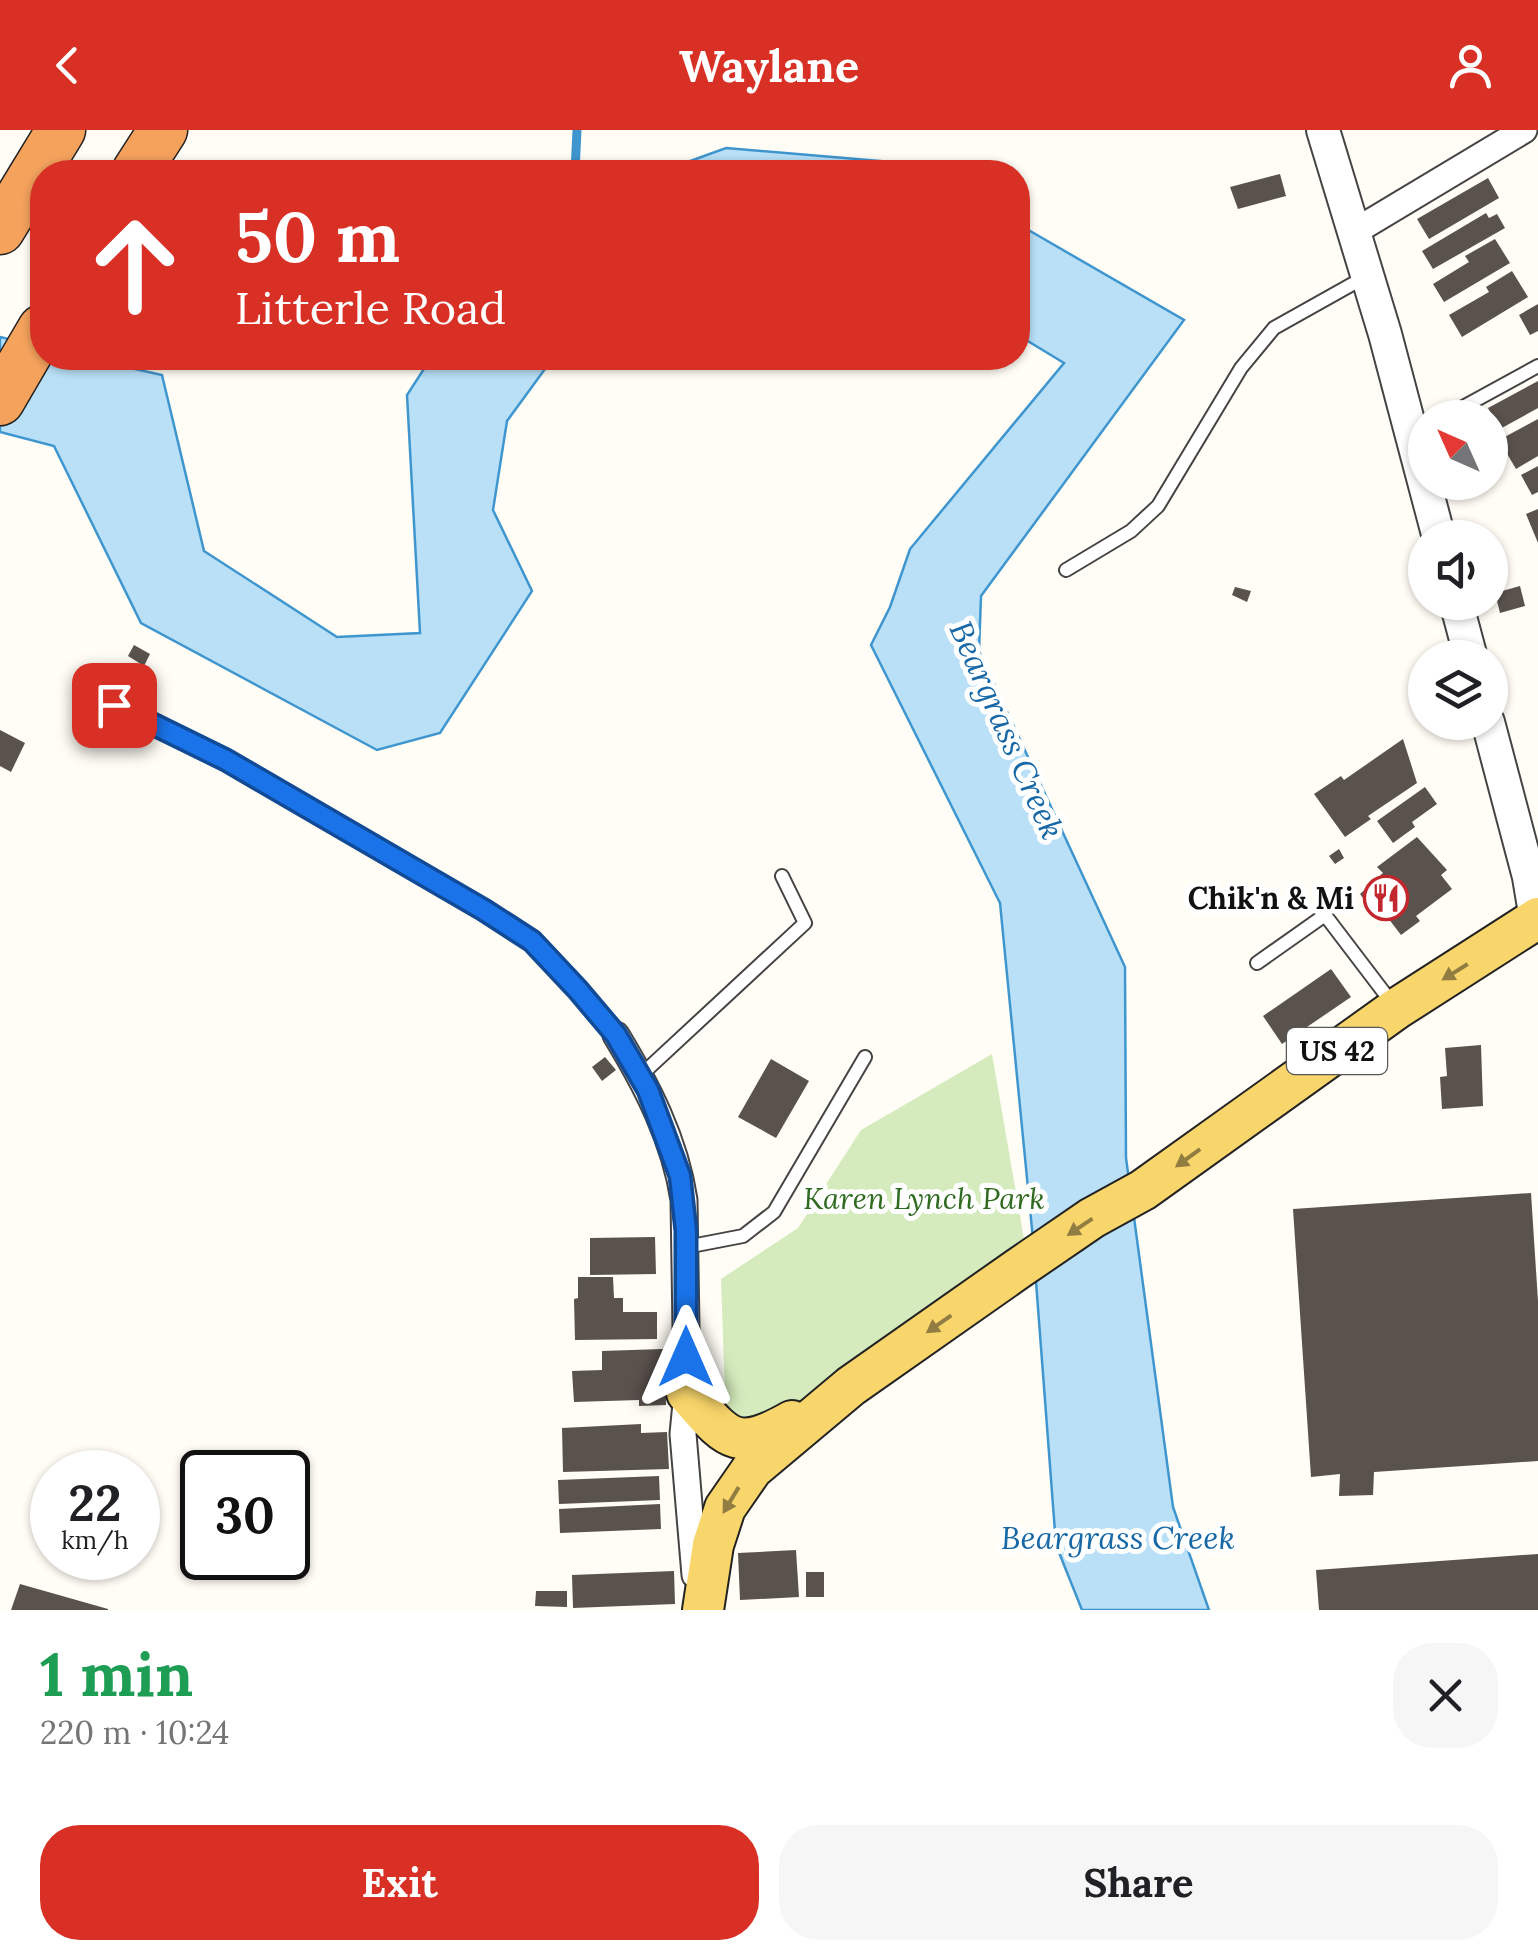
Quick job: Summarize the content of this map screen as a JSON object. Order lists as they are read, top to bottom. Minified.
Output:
{"streets":{"main road":["US 42"]},"water":["Beargrass Creek"],"parks":["Karen Lynch Park"],"places":{"restaurant":["Chik'n & Mi"]},"north":"top left","page":{"header":"Waylane","turn":["50 m","Litterle Road"],"speed":"22 km/h","limit":"30","heading":["1 min","220 m · 10:24"],"buttons":["Exit","Share"]}}
